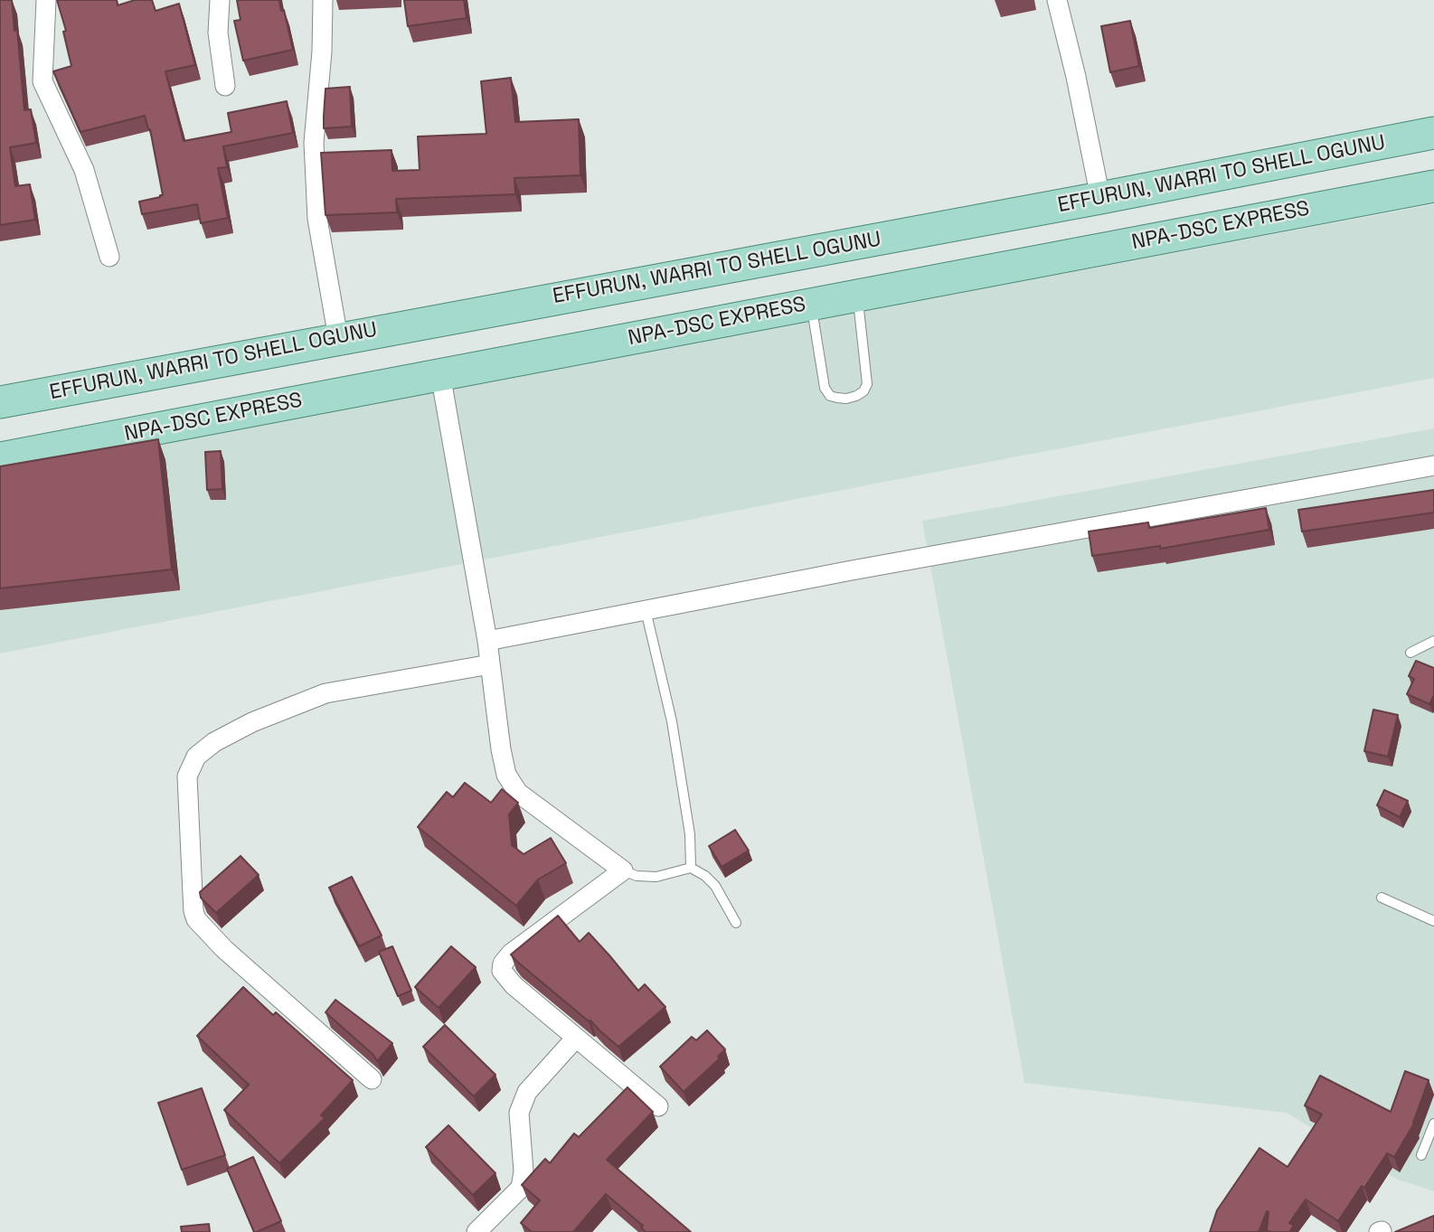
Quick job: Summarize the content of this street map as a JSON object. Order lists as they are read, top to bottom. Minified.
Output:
{"streets":{"main road":["EFFURUN, WARRI TO SHELL OGUNU","NPA-DSC EXPRESS"]}}
